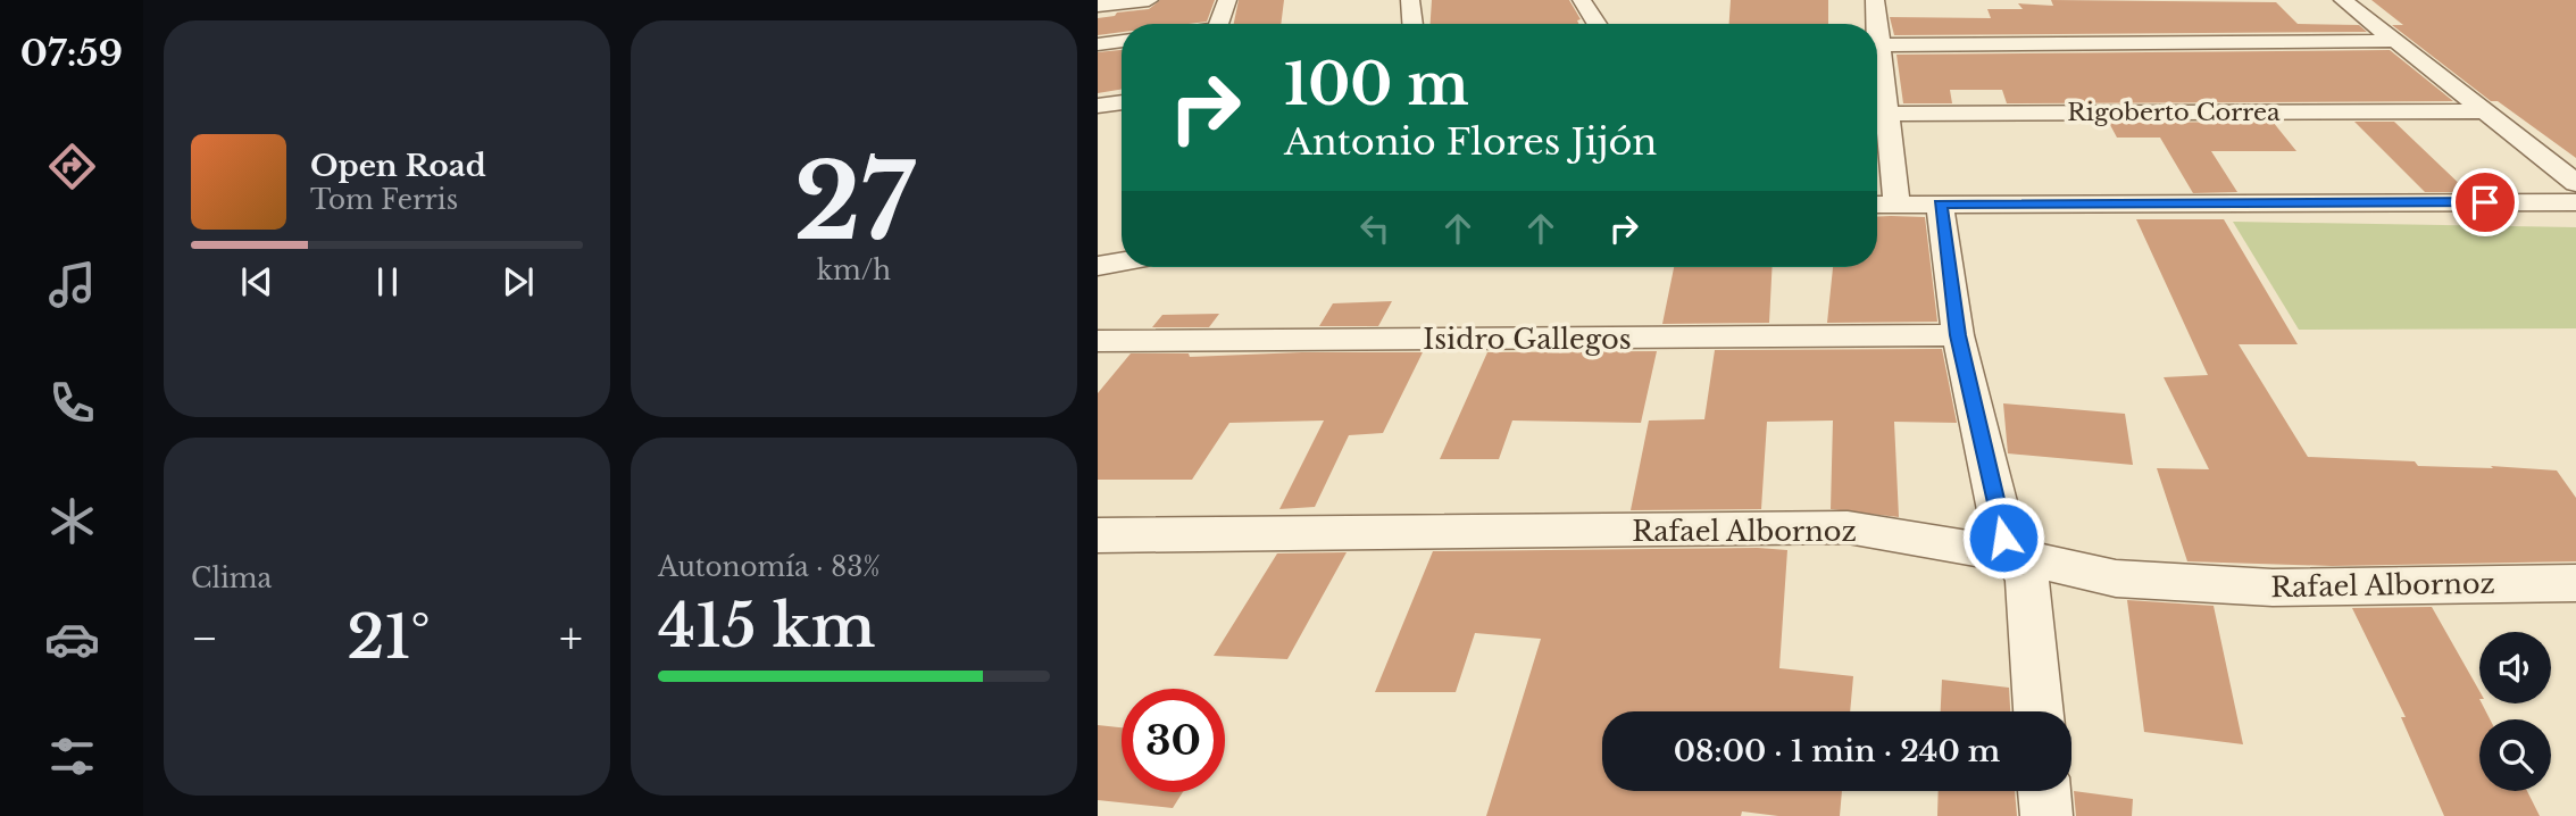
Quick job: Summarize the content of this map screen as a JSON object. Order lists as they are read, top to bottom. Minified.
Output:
{"streets":{"street":["Rigoberto Correa","Isidro Gallegos","Rafael Albornoz"]},"page":{"tabs":"07:59","tile":[["27","km/h"],"Clima",["Autonomía · 83%","415 km"]],"turn":["100 m","Antonio Flores Jijón"],"song":["Open Road","Tom Ferris"],"heat":["−","21°","+"],"limit":"30","trip":"08:00 · 1 min · 240 m"}}
